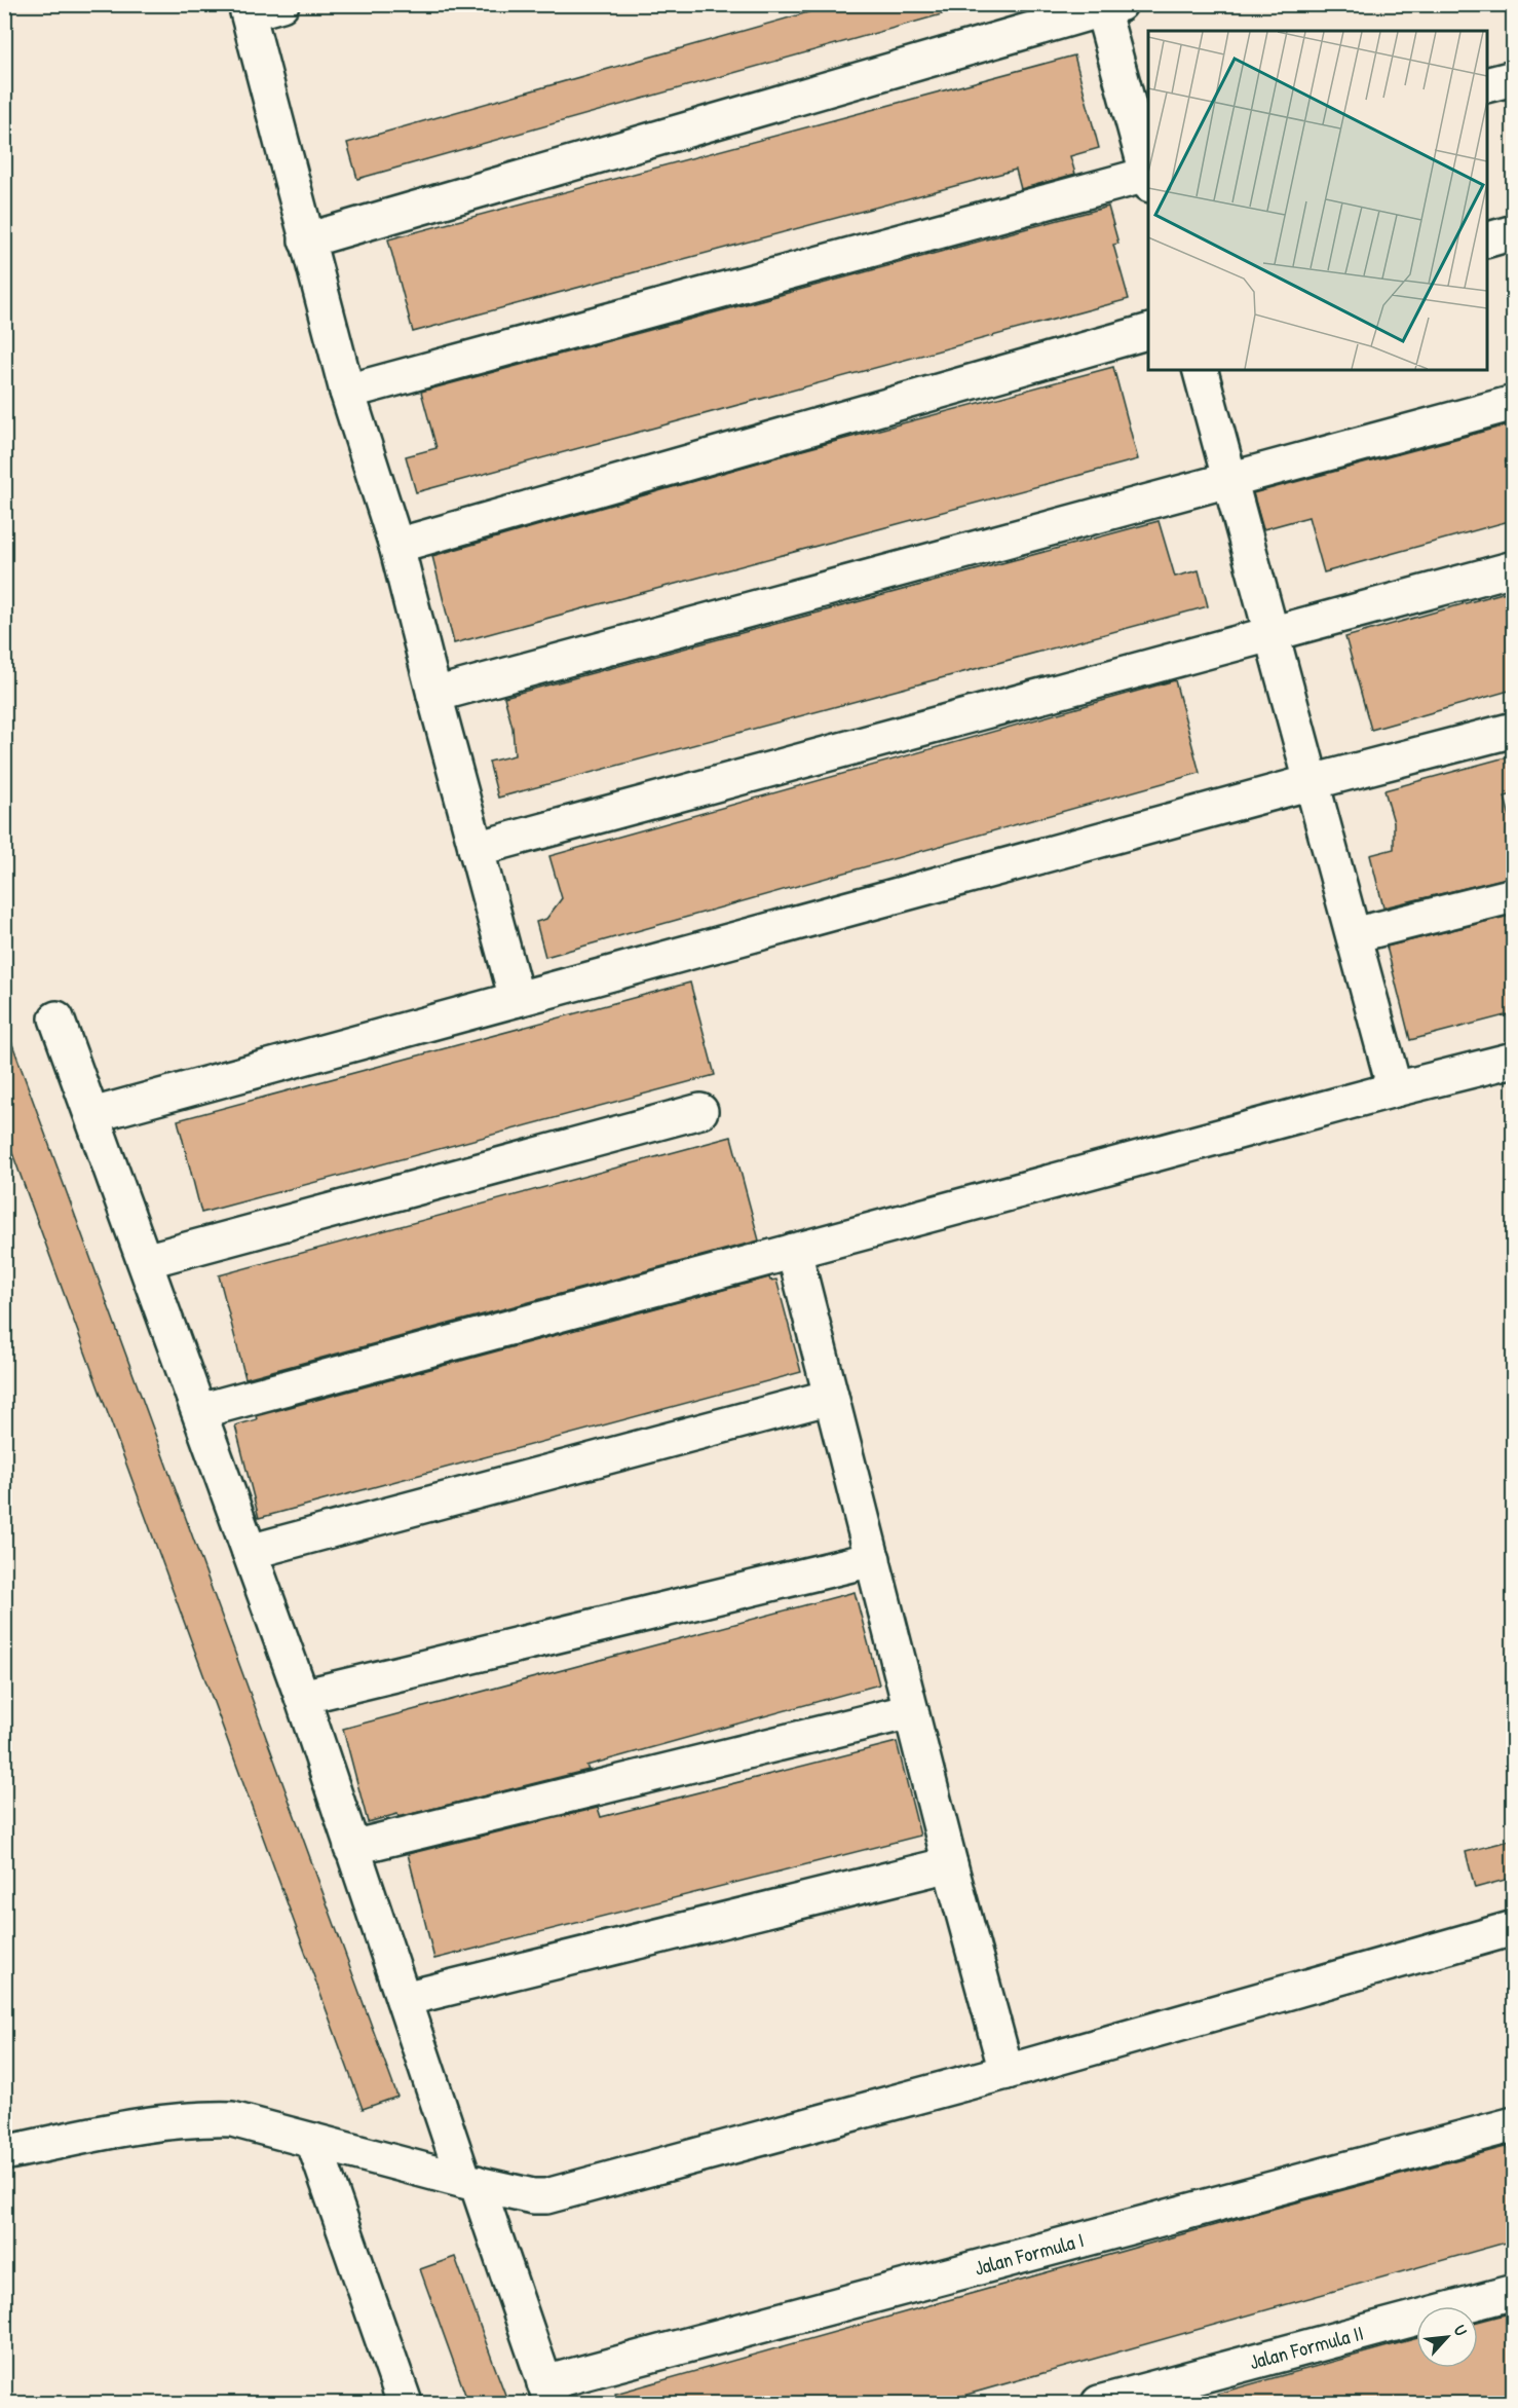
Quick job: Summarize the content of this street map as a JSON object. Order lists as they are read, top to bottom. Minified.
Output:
{"streets":{"street":["Jalan Formula I","Jalan Formula II"]},"north":"top right"}
